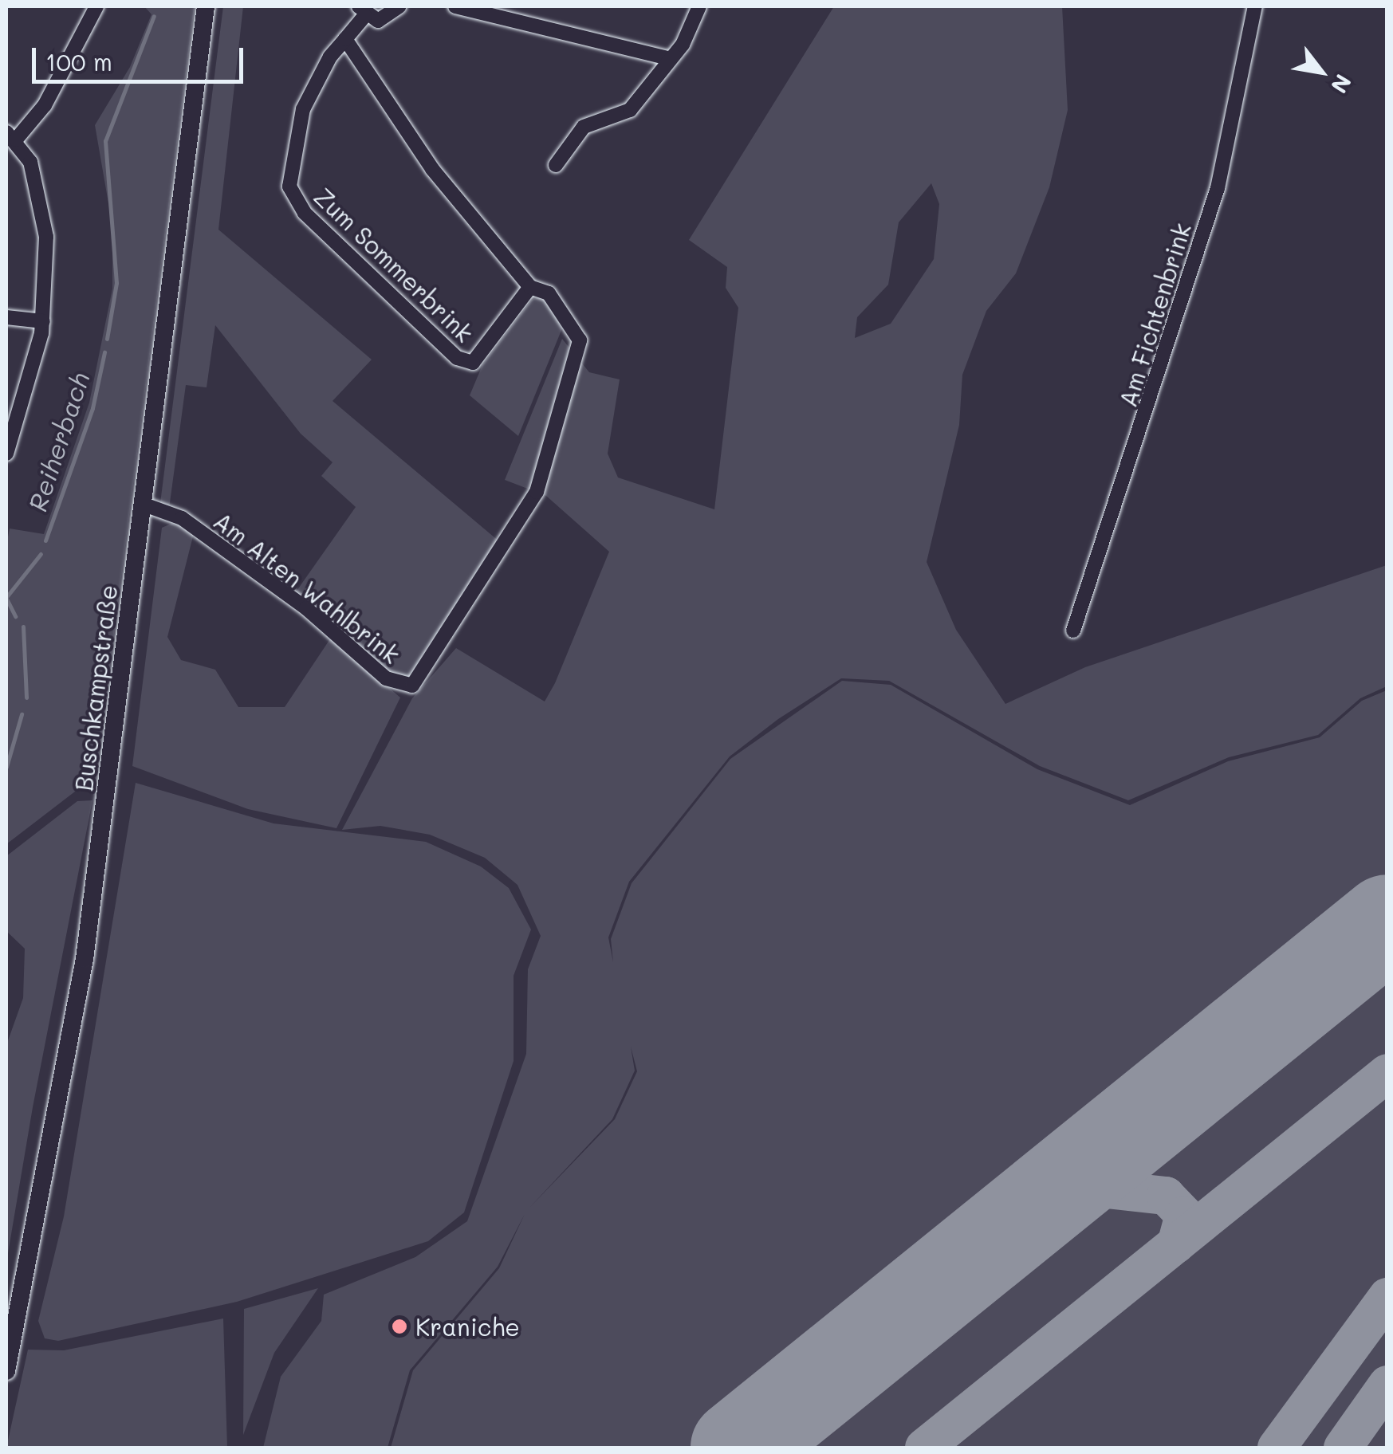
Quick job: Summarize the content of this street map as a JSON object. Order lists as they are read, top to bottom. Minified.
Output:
{"streets":{"main road":["Buschkampstraße"],"street":["Zum Sommerbrink","Am Fichtenbrink","Am Alten Wahlbrink"]},"crossings":[["Zum Sommerbrink","Am Alten Wahlbrink"],["Am Alten Wahlbrink","Buschkampstraße"]],"water":["Reiherbach"],"places":["Kraniche"],"scale_bar":"100 m","north":"bottom right"}
